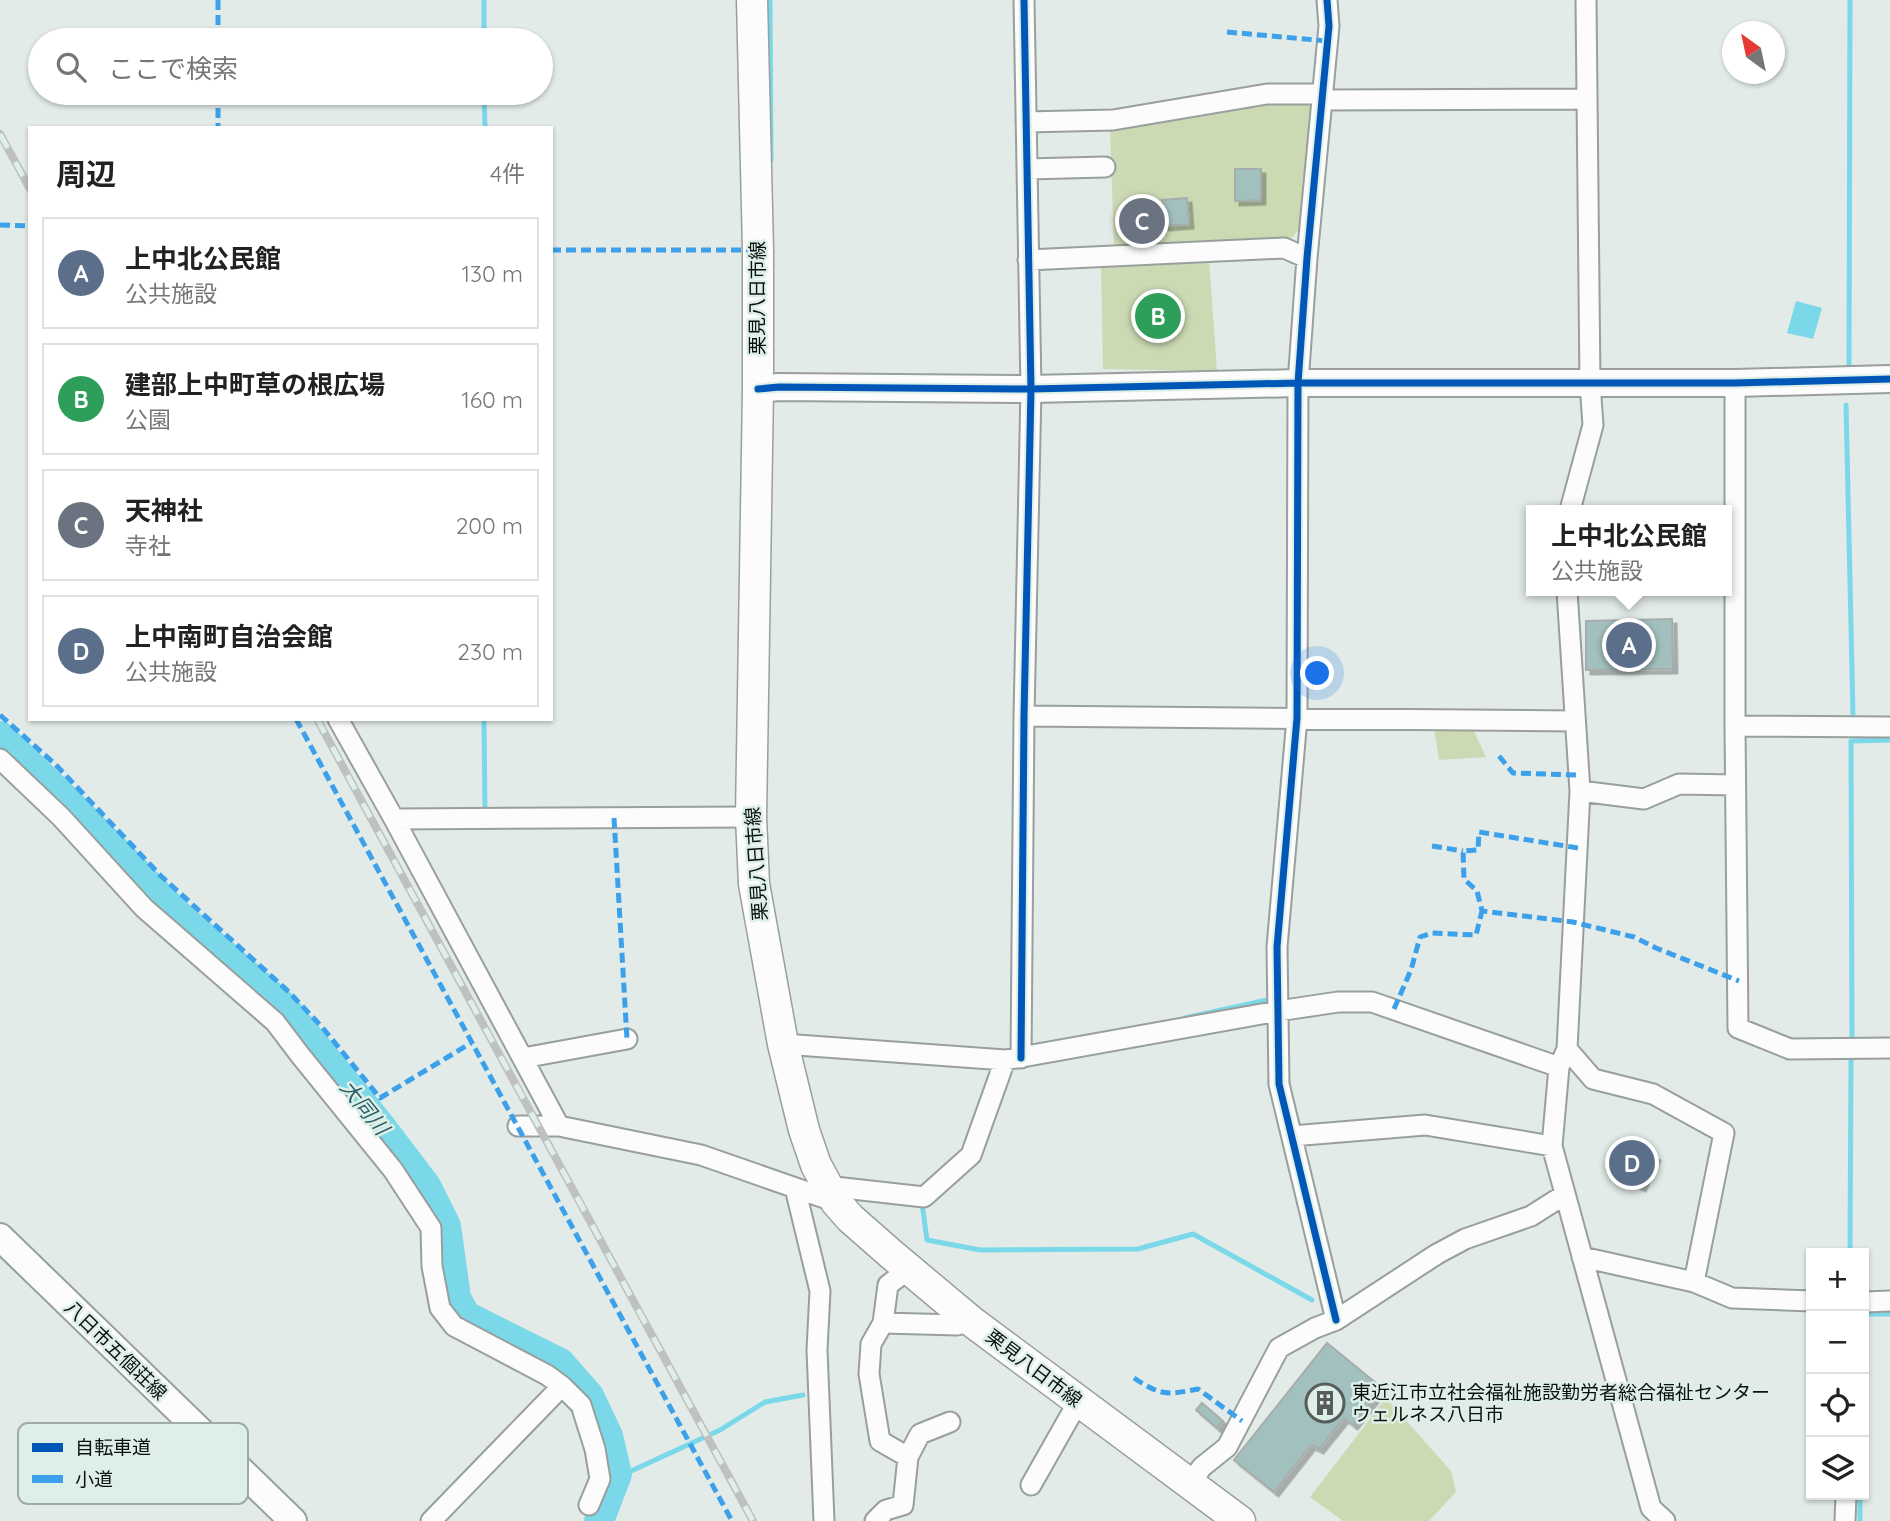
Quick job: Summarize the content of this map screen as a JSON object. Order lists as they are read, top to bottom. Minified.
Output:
{"streets":{"main road":["栗見八日市線"],"street":["八日市五個荘線"]},"water":["大同川"],"places":{"building":["東近江市立社会福祉施設勤労者総合福祉センター ウェルネス八日市"]},"legend":["自転車道","小道"],"north":"top left","page":{"search":"ここで検索","heading":["周辺","4件"],"pins":["C","B","A","D"],"list":[{"mark":"A","name":"上中北公民館","note":"公共施設","value":"130 m"},{"mark":"B","name":"建部上中町草の根広場","note":"公園","value":"160 m"},{"mark":"C","name":"天神社","note":"寺社","value":"200 m"},{"mark":"D","name":"上中南町自治会館","note":"公共施設","value":"230 m"}],"popup":["上中北公民館","公共施設"],"map_buttons":["+","−"]}}
